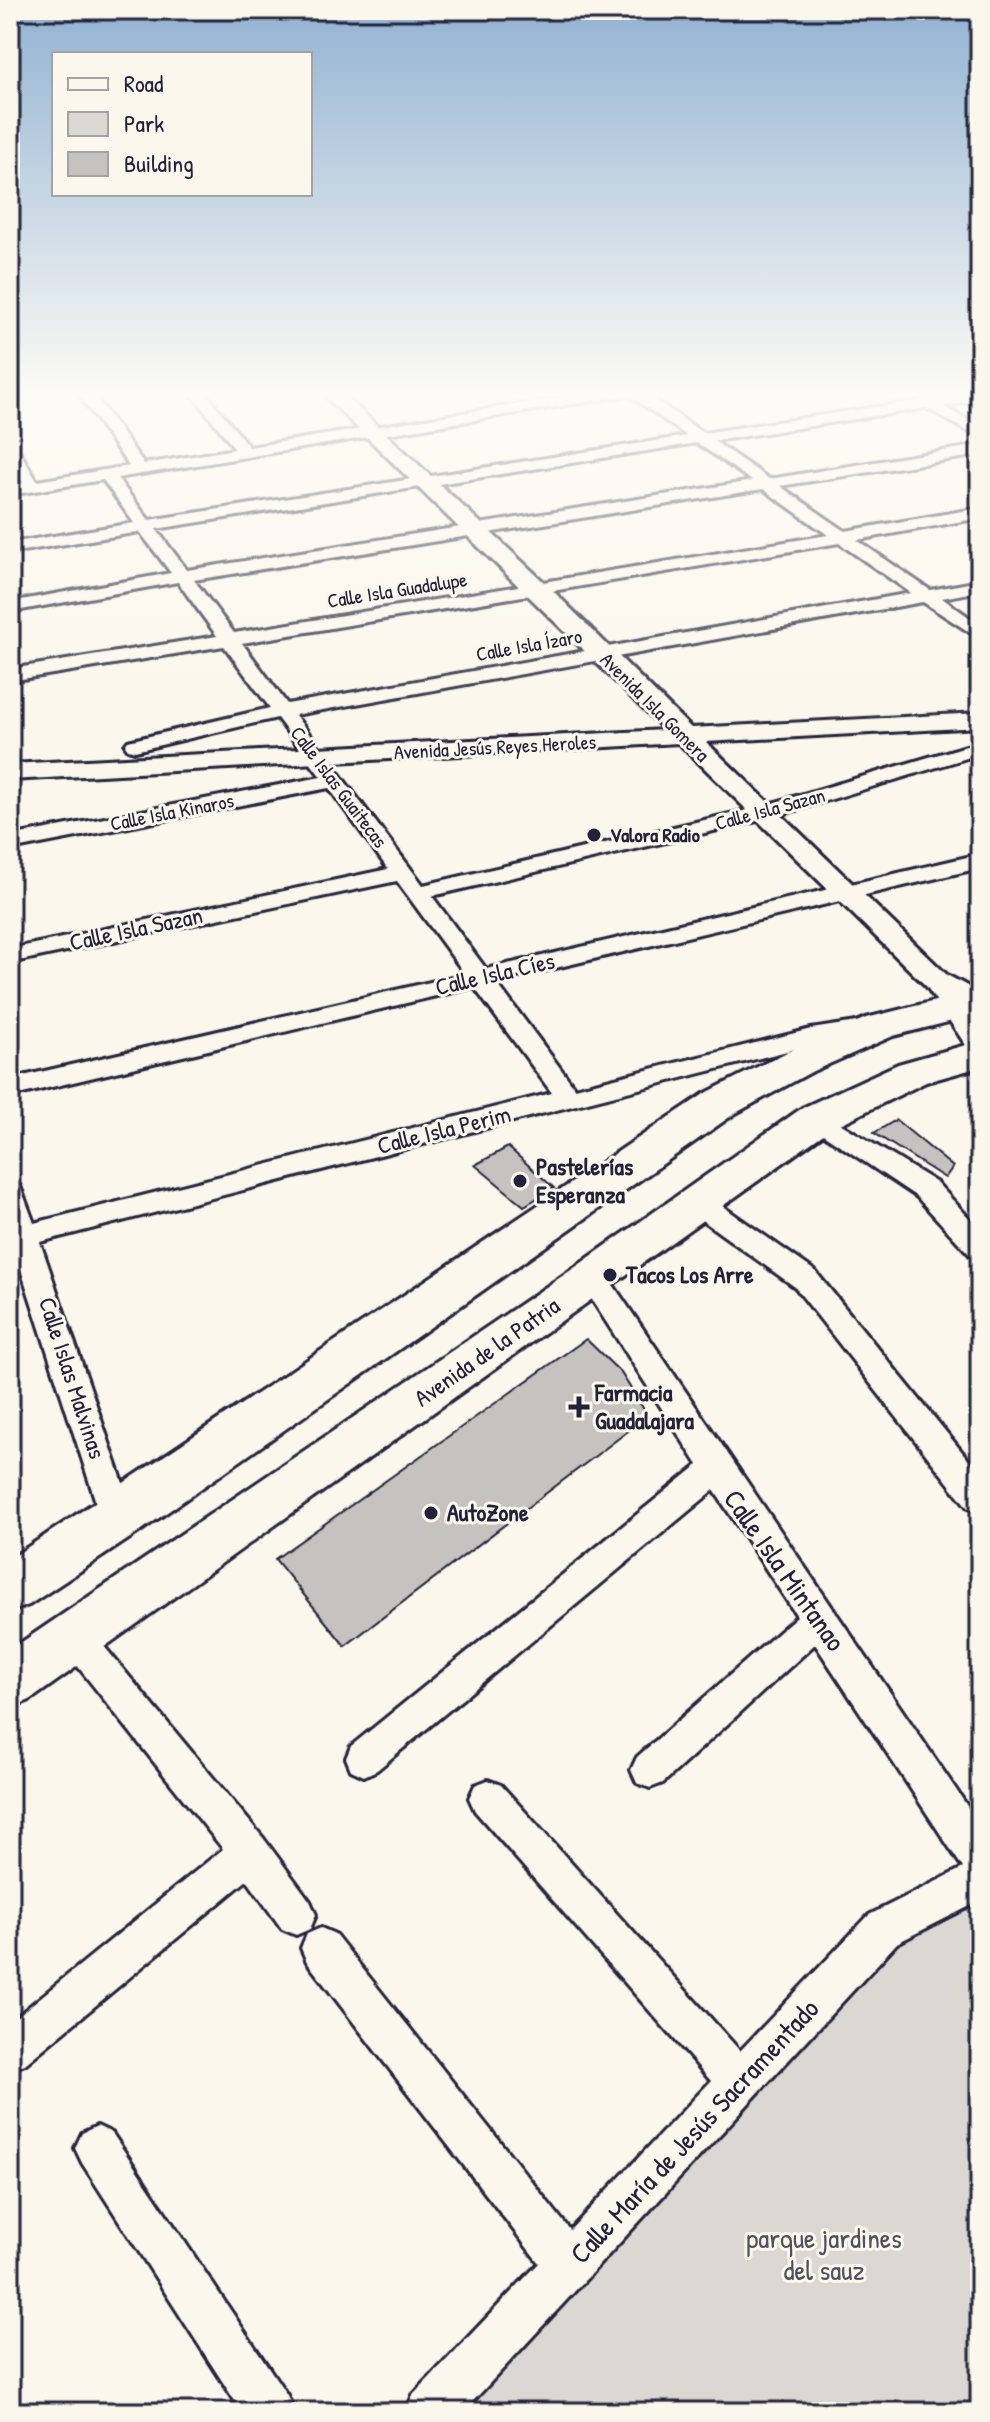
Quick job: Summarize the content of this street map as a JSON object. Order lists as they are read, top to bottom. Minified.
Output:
{"streets":{"main road":["Avenida de la Patria"],"street":["Calle Isla Guadalupe","Calle Isla Ízaro","Avenida Isla Gomera","Avenida Jesús Reyes Heroles","Calle Islas Guaitecas","Calle Isla Sazan","Calle Isla Kinaros","Calle Isla Cíes","Calle Isla Perim","Calle Islas Malvinas","Calle Isla Mintanao","Calle María de Jesús Sacramentado"]},"crossings":[["Calle Isla Guadalupe","Avenida Isla Gomera"],["Calle Isla Guadalupe","Calle Islas Guaitecas"],["Calle Isla Ízaro","Avenida Isla Gomera"],["Calle Isla Ízaro","Avenida Jesús Reyes Heroles"],["Calle Isla Ízaro","Calle Islas Guaitecas"],["Avenida Isla Gomera","Avenida Jesús Reyes Heroles"],["Avenida Isla Gomera","Calle Isla Sazan"],["Avenida Isla Gomera","Calle Isla Cíes"],["Avenida Jesús Reyes Heroles","Calle Islas Guaitecas"],["Calle Islas Guaitecas","Calle Isla Sazan"],["Calle Islas Guaitecas","Calle Isla Kinaros"],["Calle Islas Guaitecas","Calle Isla Cíes"],["Calle Islas Guaitecas","Calle Isla Perim"],["Calle Isla Perim","Calle Islas Malvinas"],["Avenida de la Patria","Calle Isla Mintanao"]],"parks":["parque jardines del sauz"],"places":{"other":["Valora Radio","Pastelerías Esperanza","Tacos Los Arre","AutoZone"],"health":["Farmacia Guadalajara"]},"legend":["Road","Park","Building"]}
